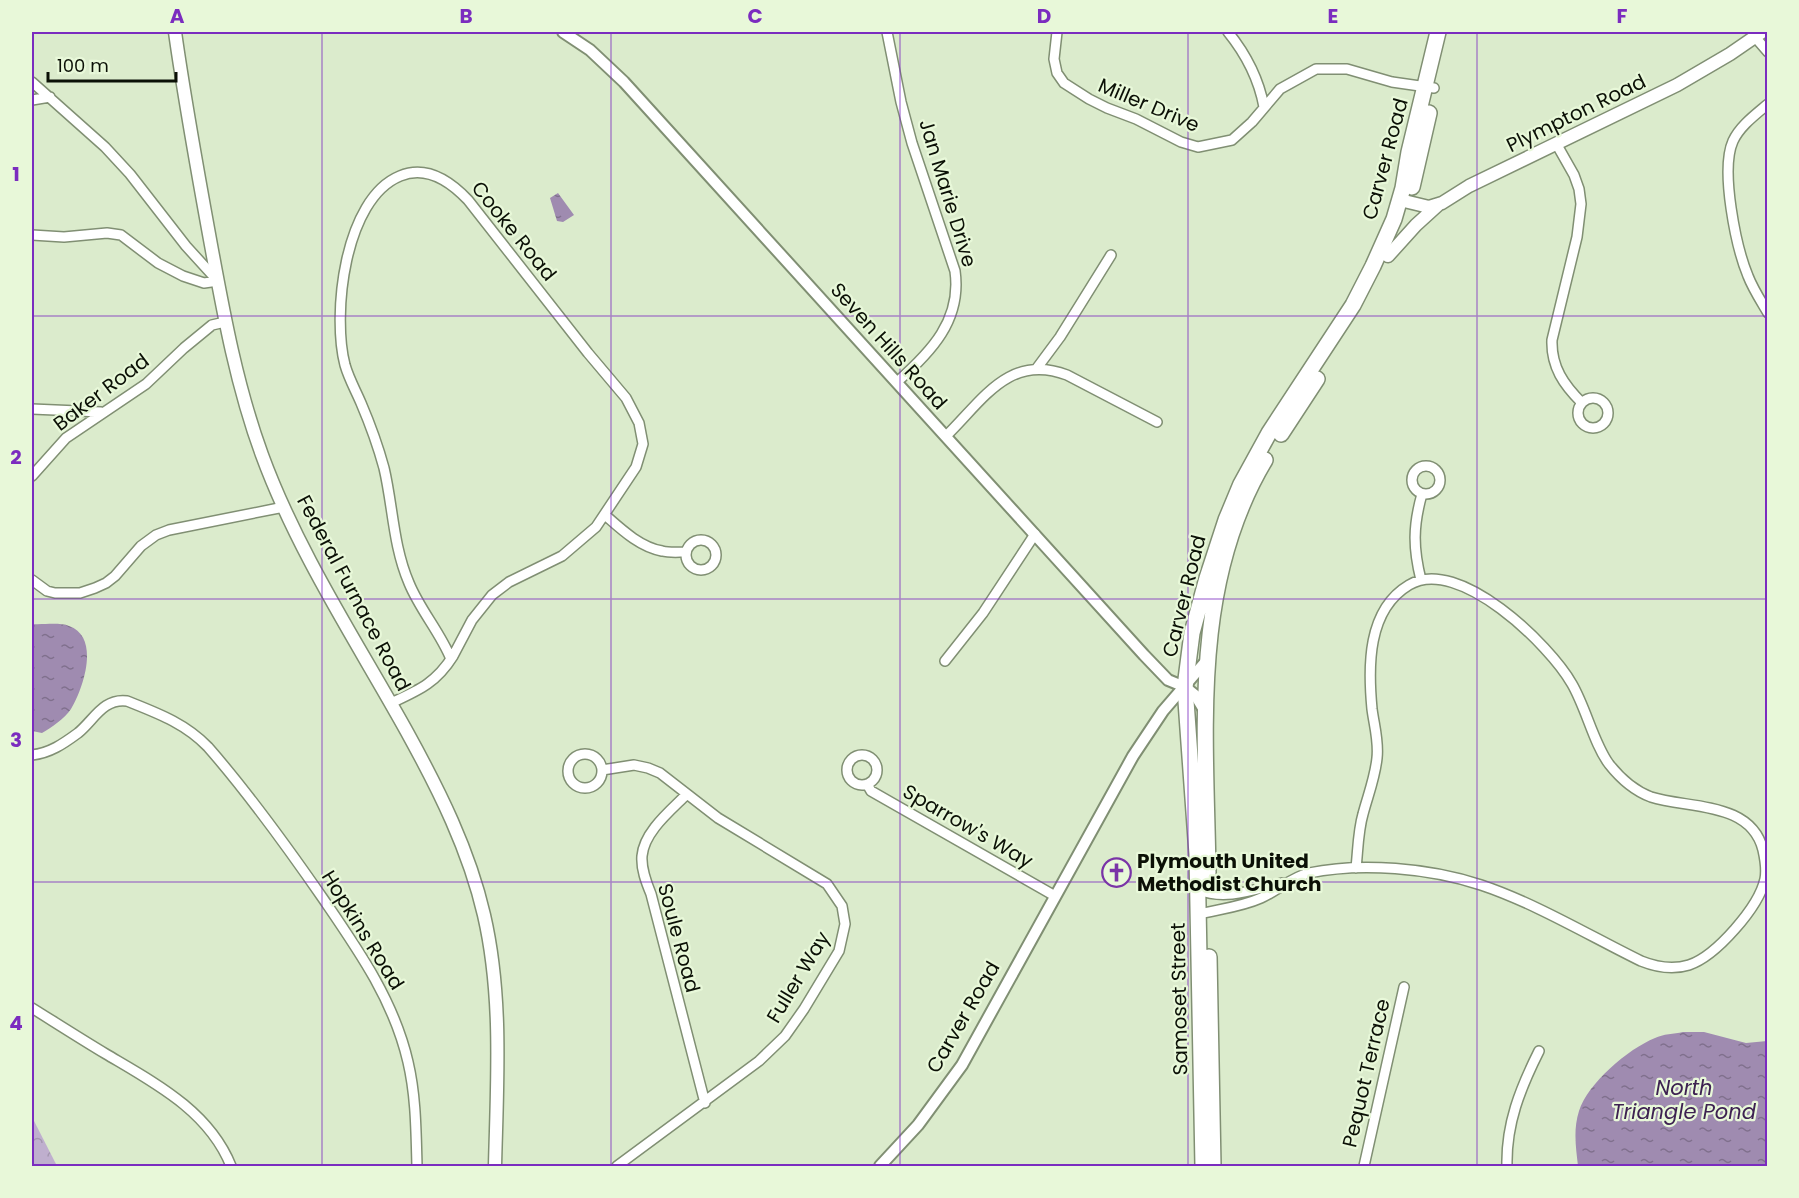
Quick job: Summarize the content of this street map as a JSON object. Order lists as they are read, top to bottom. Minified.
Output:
{"streets":{"highway":["Carver Road","Samoset Street"],"main road":["Plympton Road","Federal Furnace Road"],"street":["Miller Drive","Jan Marie Drive","Cooke Road","Seven Hills Road","Baker Road","Sparrow's Way","Hopkins Road","Soule Road","Fuller Way","Pequot Terrace"]},"crossings":[["Miller Drive","Carver Road"],["Plympton Road","Carver Road"],["Carver Road","Seven Hills Road"],["Carver Road","Sparrow's Way"],["Carver Road","Samoset Street"],["Jan Marie Drive","Seven Hills Road"],["Cooke Road","Federal Furnace Road"],["Seven Hills Road","Samoset Street"],["Baker Road","Federal Furnace Road"],["Soule Road","Fuller Way"]],"water":["North Triangle Pond"],"places":{"church":["Plymouth United Methodist Church"]},"scale_bar":"100 m","grid":{"columns":["A","B","C","D","E","F"],"rows":["1","2","3","4"]}}
